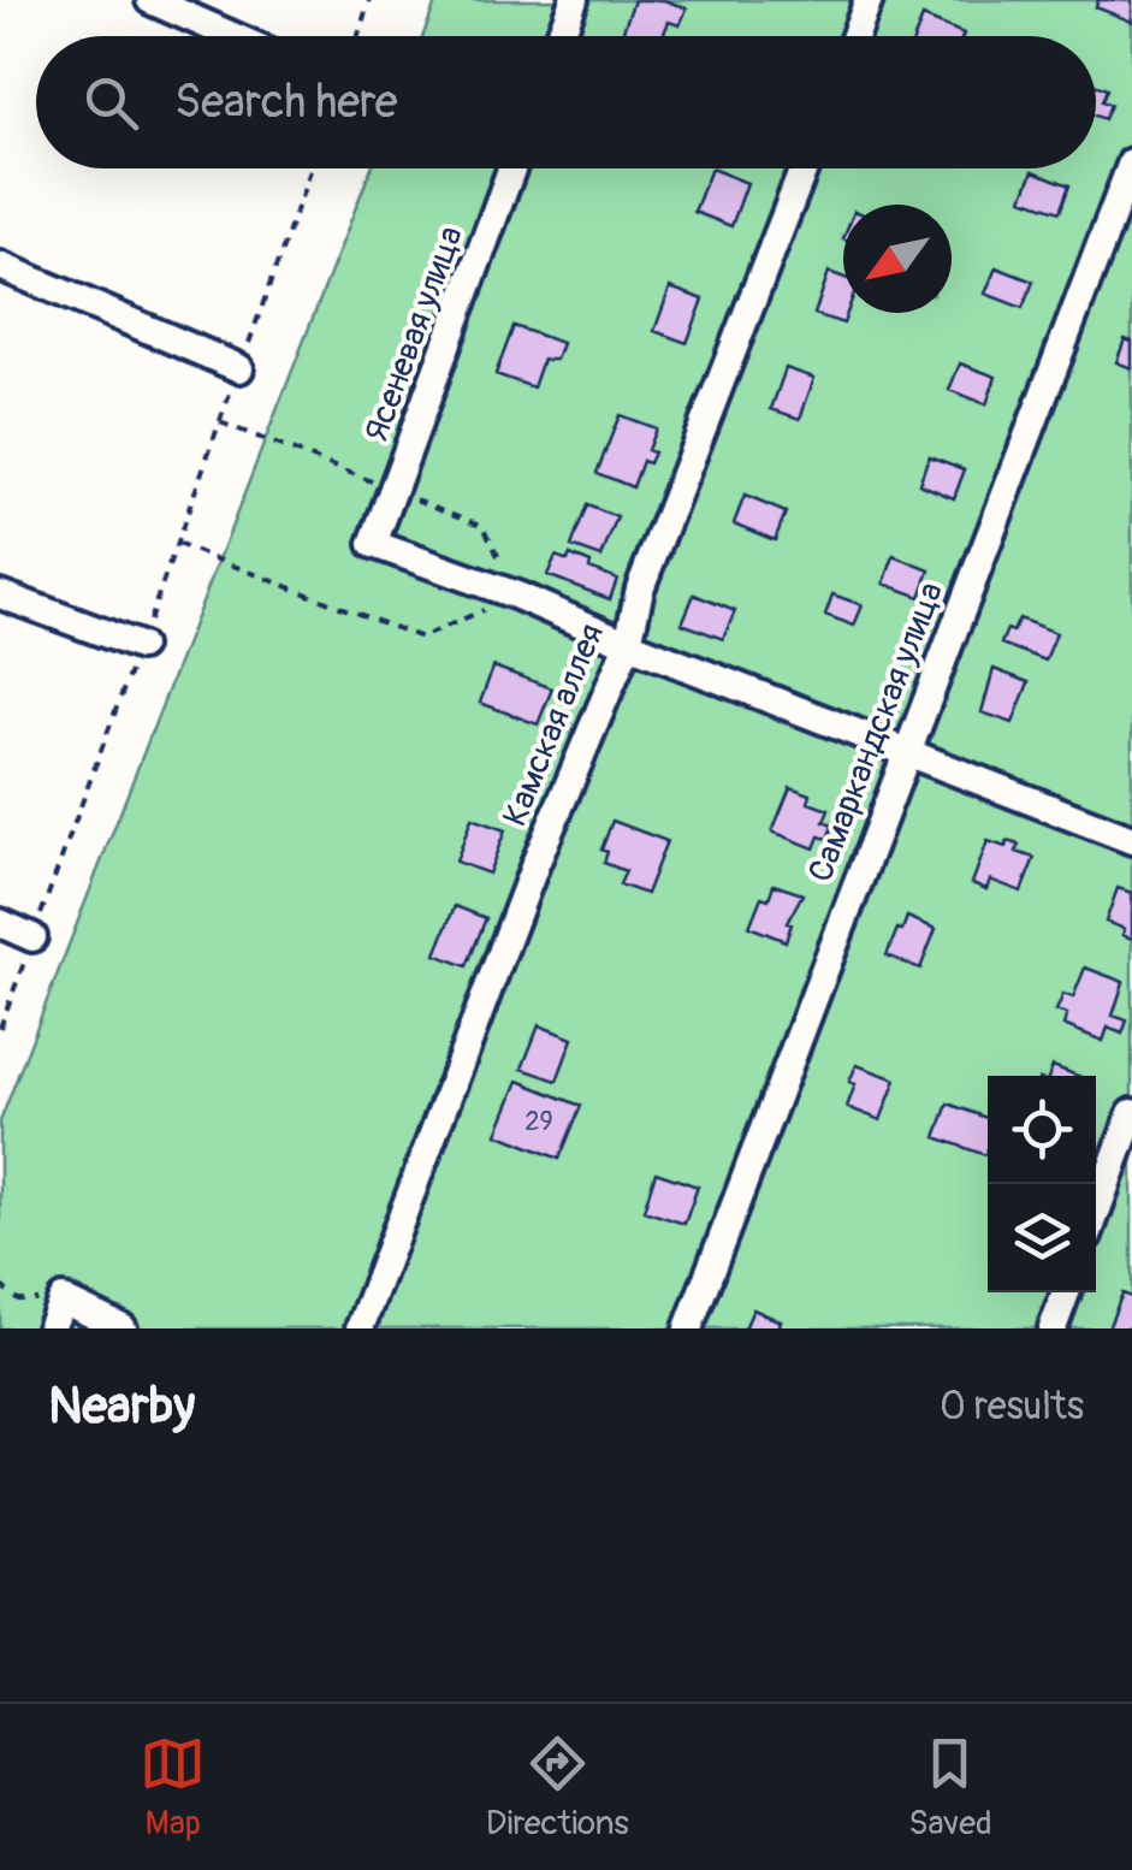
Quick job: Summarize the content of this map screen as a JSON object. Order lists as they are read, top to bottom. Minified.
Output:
{"streets":{"street":["Ясеневая улица","Камская аллея","Самаркандская улица"]},"house_numbers":["29"],"north":"bottom left","page":{"search":"Search here","heading":["Nearby","0 results"],"nav":["Map","Directions","Saved"]}}
